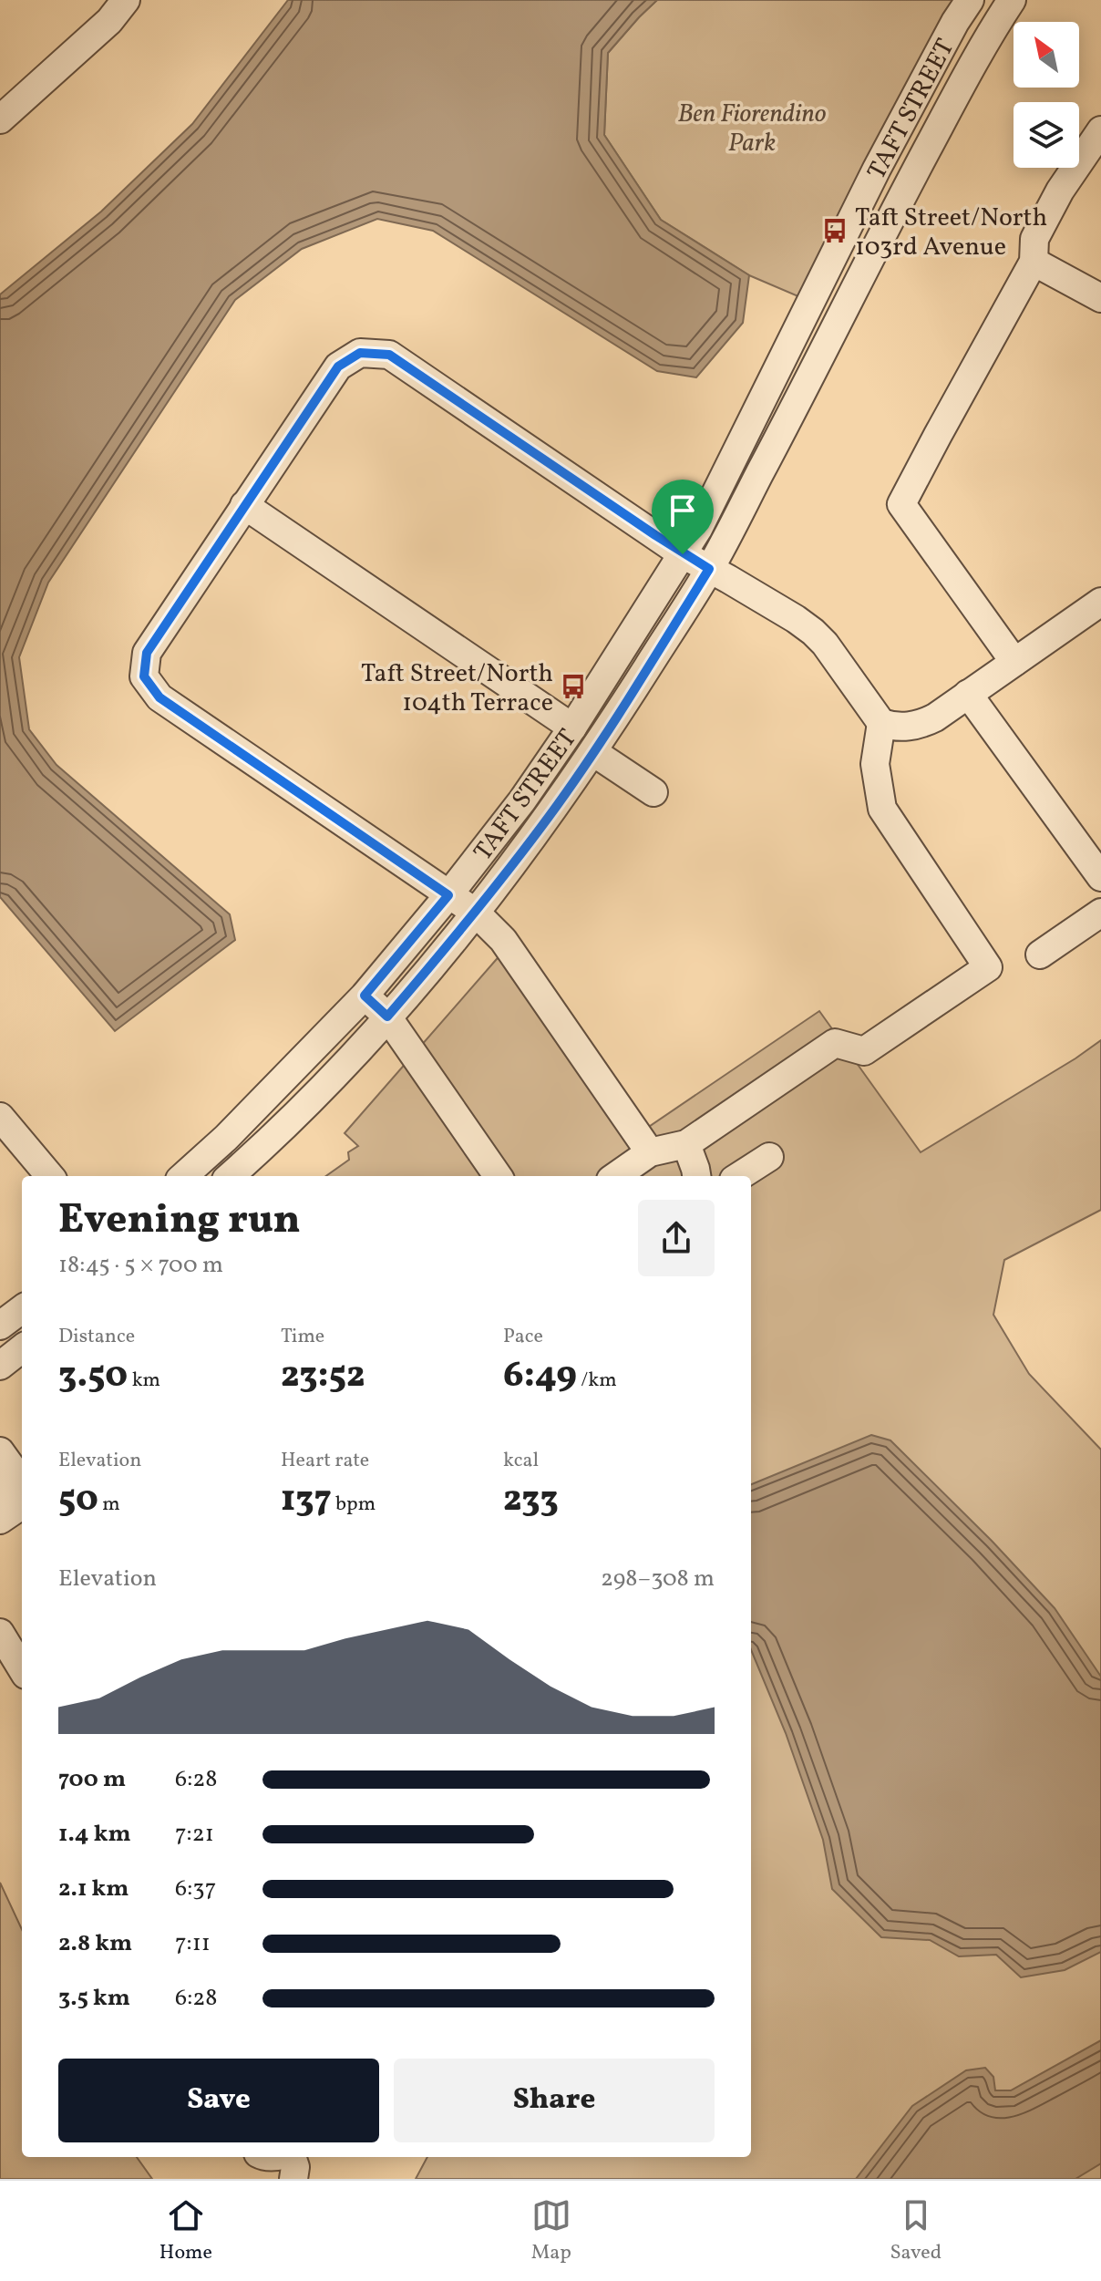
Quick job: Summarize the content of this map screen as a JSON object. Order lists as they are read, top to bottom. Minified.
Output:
{"streets":{"street":["TAFT STREET"]},"parks":["Ben Fiorendino Park"],"places":{"bus stop":["Taft Street/North 103rd Avenue","Taft Street/North 104th Terrace"]},"north":"top left","page":{"heading":["Evening run","18:45 · 5 × 700 m"],"stats":[["Distance","3.50 km"],["Time","23:52"],["Pace","6:49 /km"],["Elevation","50 m"],["Heart rate","137 bpm"],["kcal","233"]],"chart":["Elevation","298–308 m"],"list":[{"name":"700 m","note":"6:28"},{"name":"1.4 km","note":"7:21"},{"name":"2.1 km","note":"6:37"},{"name":"2.8 km","note":"7:11"},{"name":"3.5 km","note":"6:28"}],"buttons":["Save","Share"],"tabs":["Home","Map","Saved"]}}
